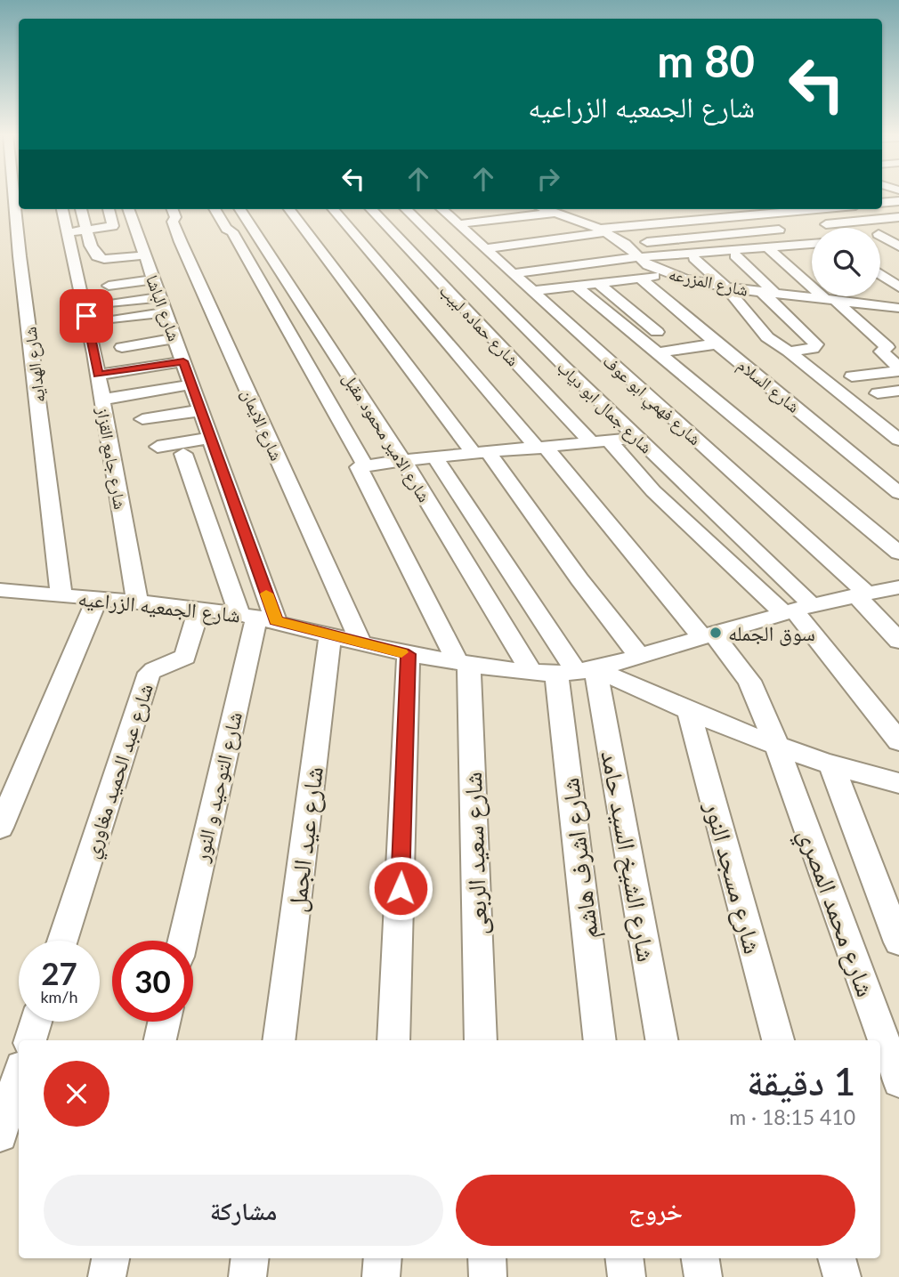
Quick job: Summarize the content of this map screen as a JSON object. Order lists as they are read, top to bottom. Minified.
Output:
{"streets":{"street":["شارع المزرعه","شارع الباشا","شارع حماده لبيب","شارع الهدايه","شارع السلام","شارع فهمي ابو عوف","شارع جمال ابو دياب","شارع الايمان","شارع الامير محمود مقبل","شارع جامع القزاز","شارع الجمعيه الزراعيه","شارع عبد الحميد مغاوري","شارع التوحيد و النور","شارع عيد الجمل","شارع سعيد الربعى","شارع الشيخ السيد حامد","شارع اشرف هاشم","شارع مسجد النور","شارع محمد المصري"]},"crossings":[["شارع الباشا","شارع الجمعيه الزراعيه"],["شارع الباشا","شارع التوحيد و النور"],["شارع حماده لبيب","شارع جمال ابو دياب"],["شارع حماده لبيب","شارع الجمعيه الزراعيه"],["شارع الهدايه","شارع الجمعيه الزراعيه"],["شارع فهمي ابو عوف","شارع الجمعيه الزراعيه"],["شارع جمال ابو دياب","شارع الجمعيه الزراعيه"],["شارع الايمان","شارع الجمعيه الزراعيه"],["شارع الامير محمود مقبل","شارع الجمعيه الزراعيه"],["شارع الامير محمود مقبل","شارع الشيخ السيد حامد"],["شارع الامير محمود مقبل","شارع اشرف هاشم"],["شارع جامع القزاز","شارع الجمعيه الزراعيه"],["شارع الجمعيه الزراعيه","شارع عبد الحميد مغاوري"],["شارع الجمعيه الزراعيه","شارع التوحيد و النور"],["شارع الجمعيه الزراعيه","شارع عيد الجمل"],["شارع الجمعيه الزراعيه","شارع سعيد الربعى"],["شارع الجمعيه الزراعيه","شارع الشيخ السيد حامد"],["شارع الجمعيه الزراعيه","شارع اشرف هاشم"],["شارع الجمعيه الزراعيه","شارع محمد المصري"],["شارع الشيخ السيد حامد","شارع اشرف هاشم"]],"places":["سوق الجمله"],"page":{"turn":["80 m","شارع الجمعيه الزراعيه"],"speed":"27 km/h","limit":"30","heading":["1 دقيقة","410 m · 18:15"],"buttons":["خروج","مشاركة"]}}
